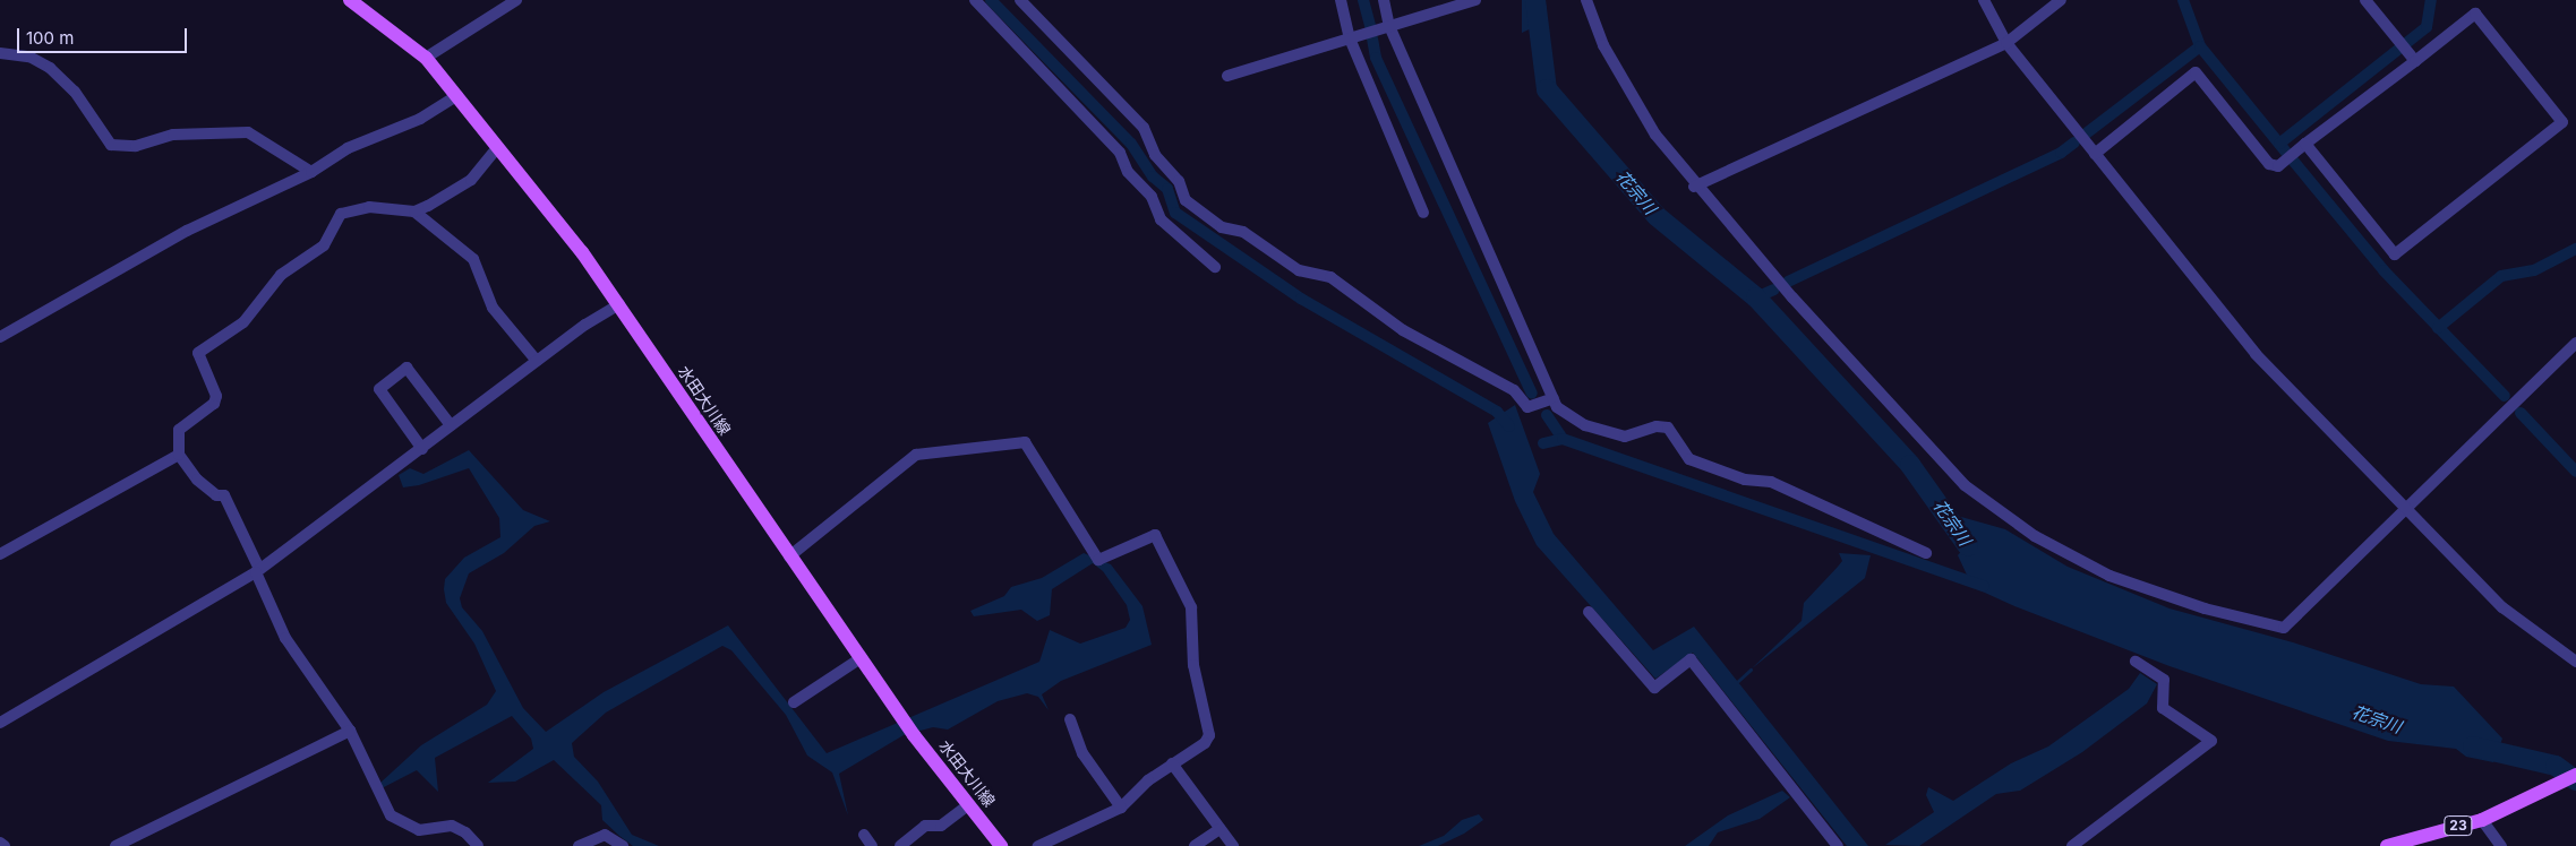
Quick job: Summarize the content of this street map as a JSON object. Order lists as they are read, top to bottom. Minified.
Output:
{"streets":{"main road":["水田大川線","23"]},"water":["花宗川"],"scale_bar":"100 m"}
